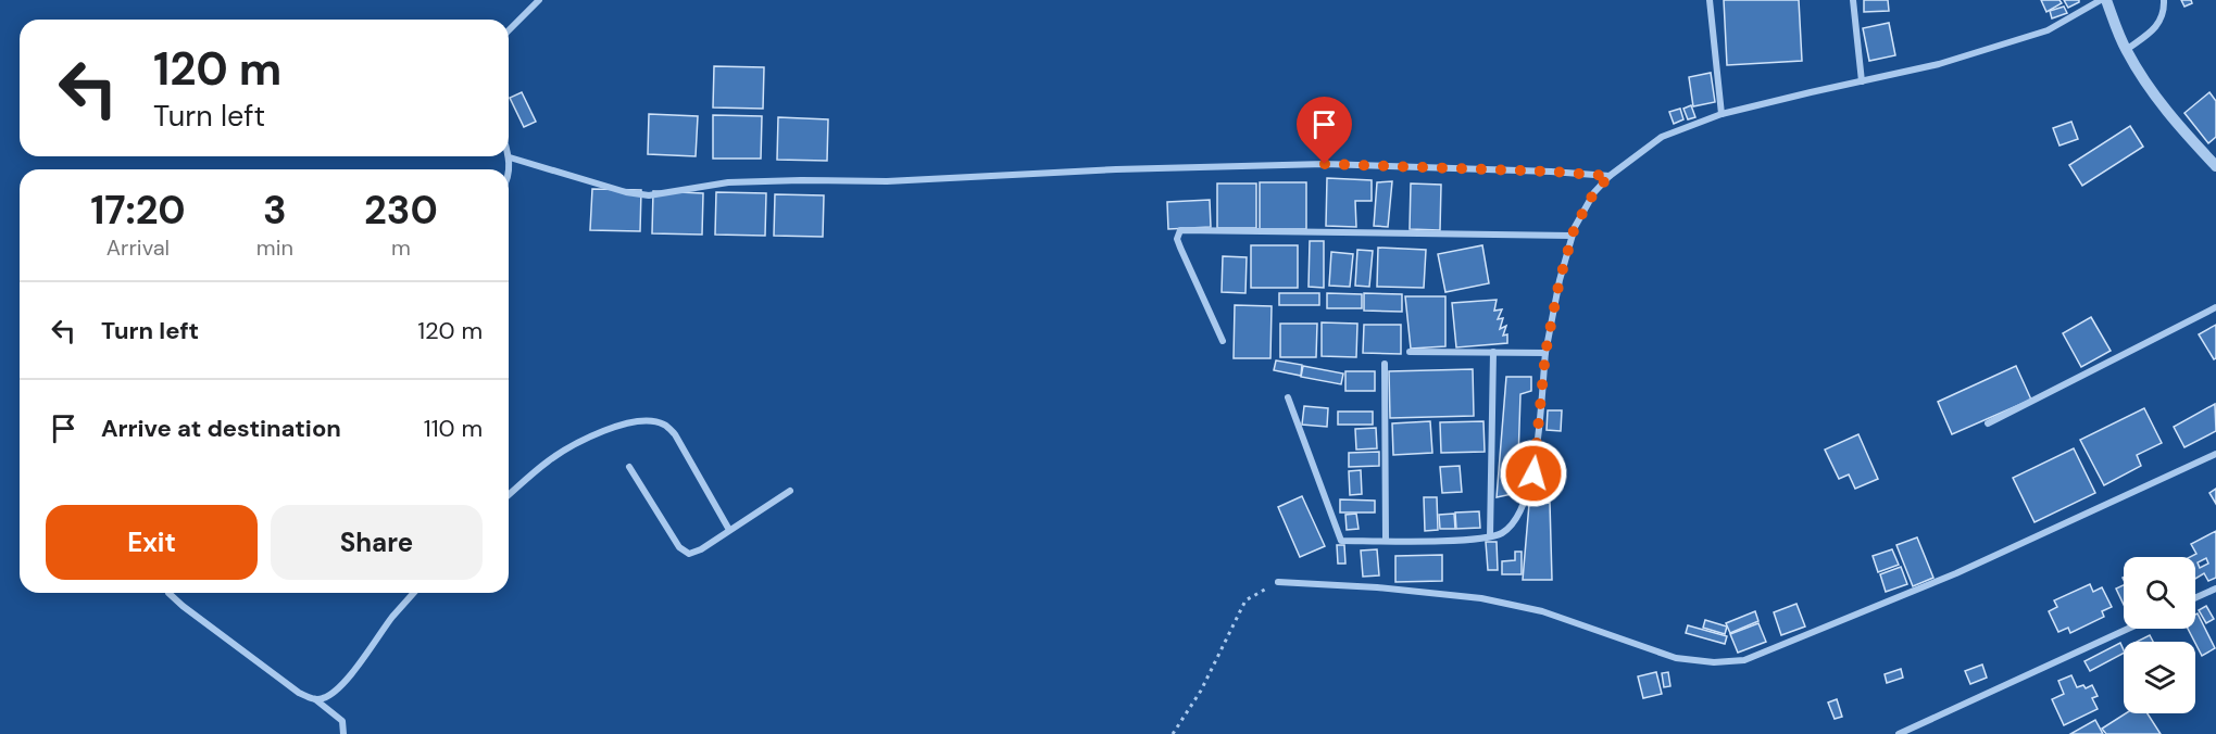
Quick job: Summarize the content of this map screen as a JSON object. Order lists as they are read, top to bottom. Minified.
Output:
{"page":{"turn":["120 m","Turn left"],"eta":["17:20","Arrival","3","min","230","m"],"list":[{"name":"Turn left","value":"120 m"},{"name":"Arrive at destination","value":"110 m"}],"buttons":["Exit","Share"]}}
